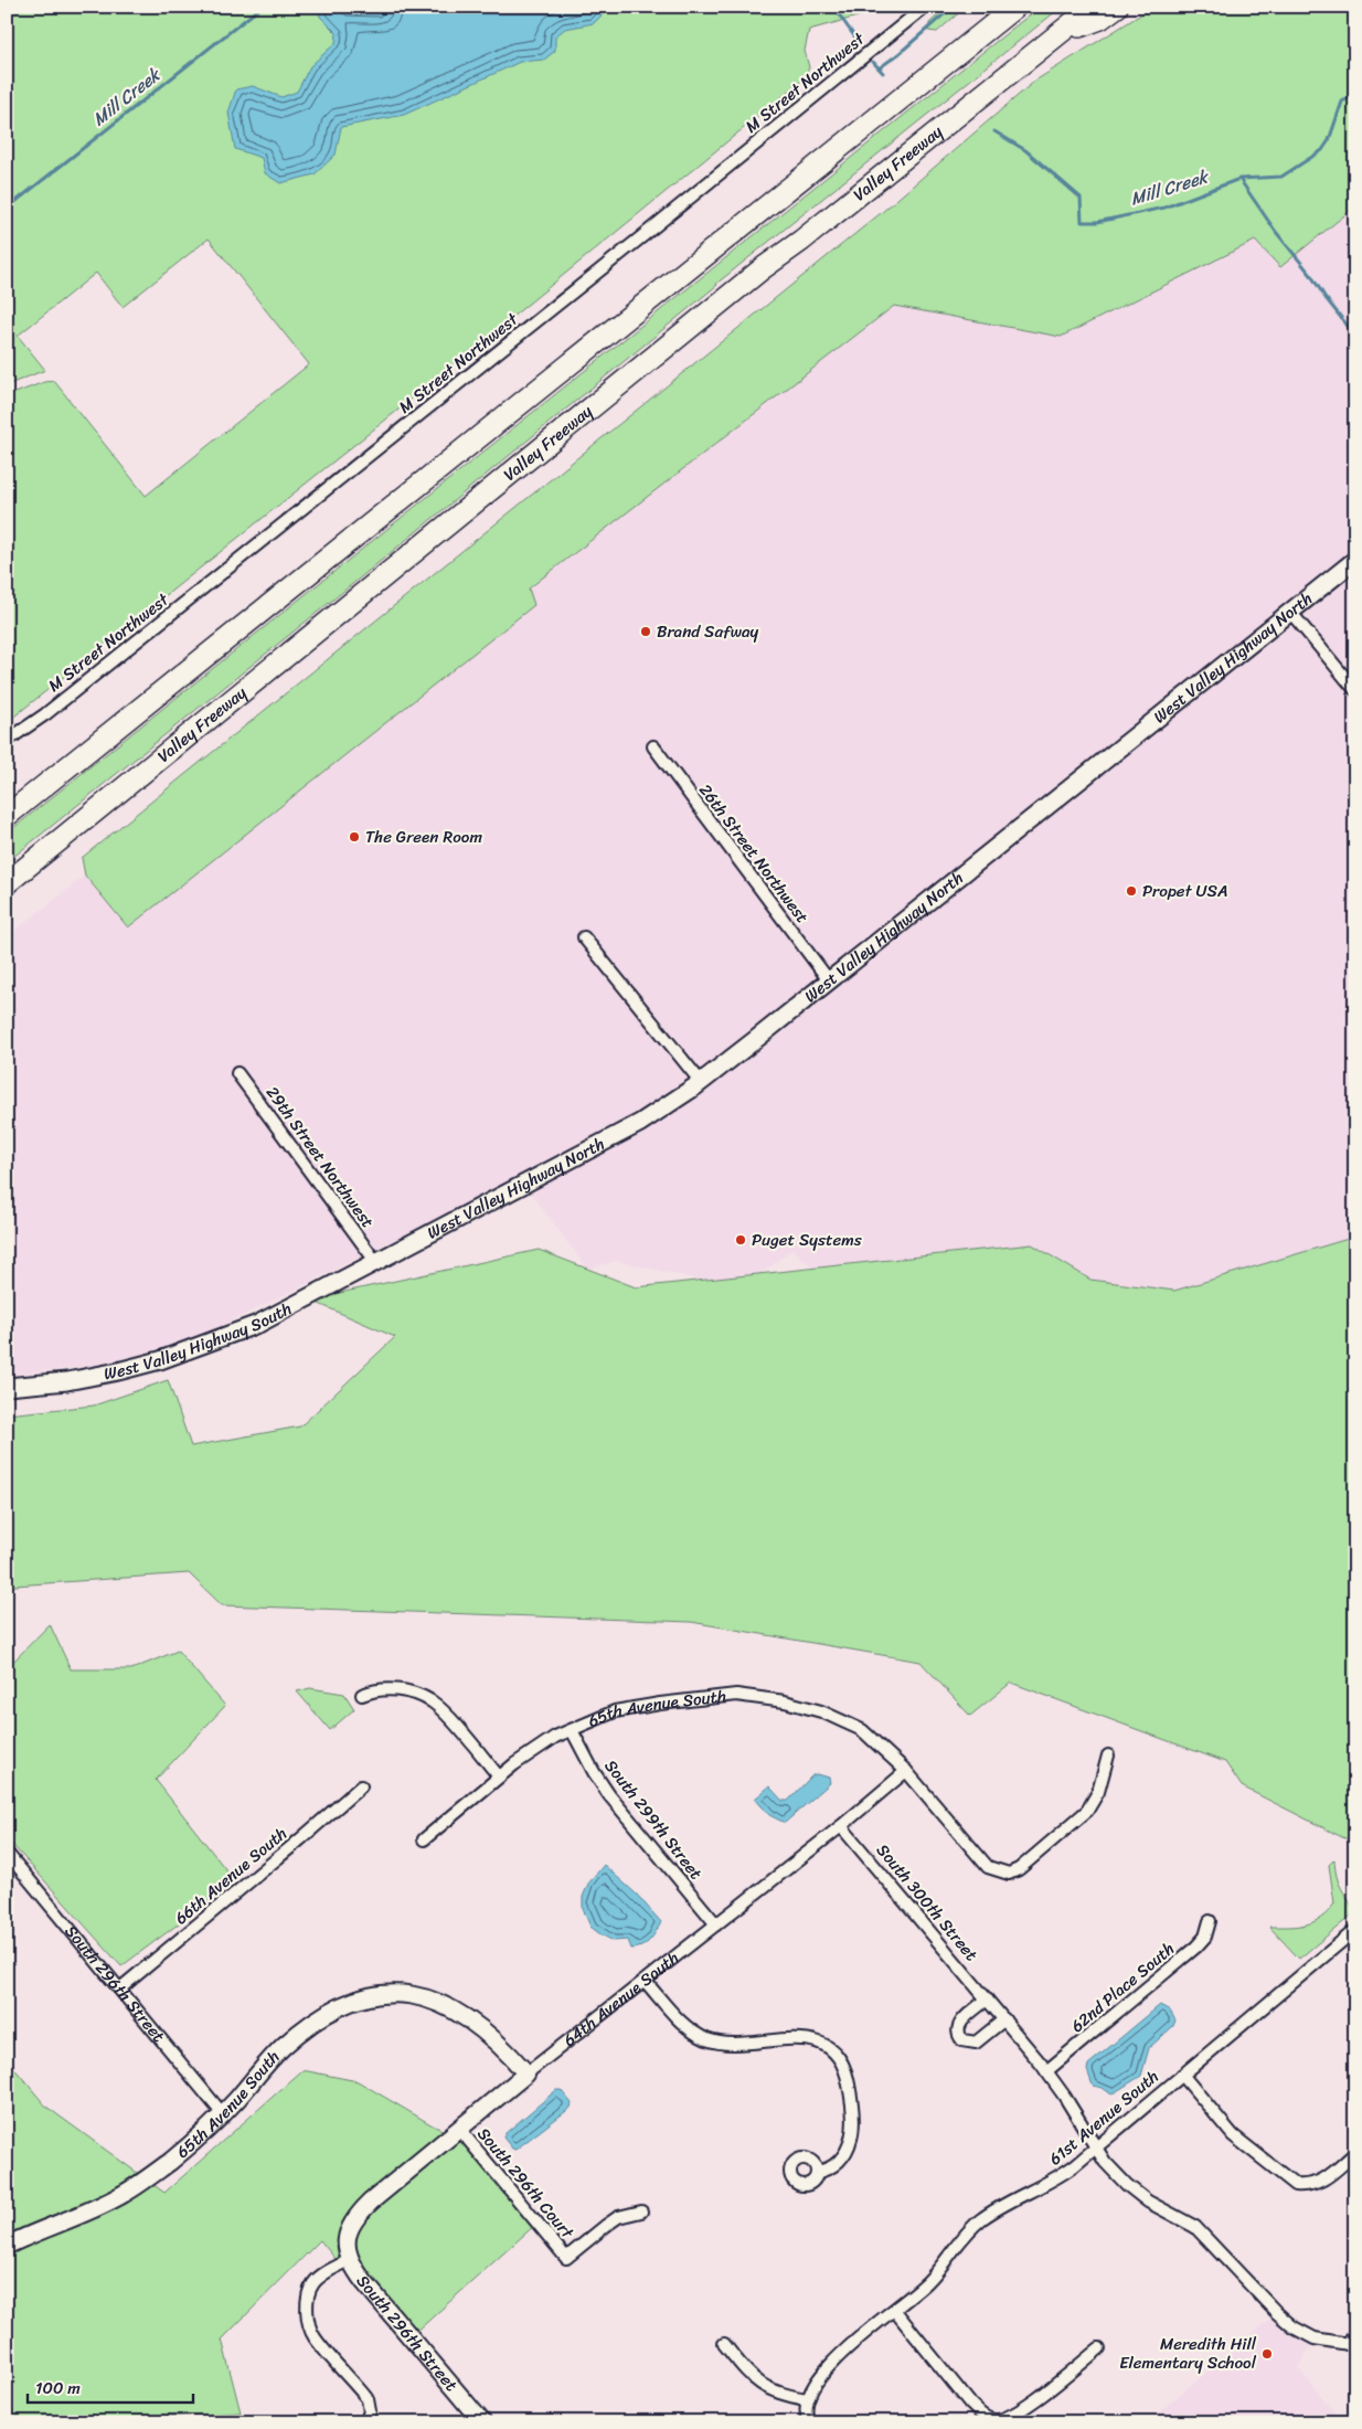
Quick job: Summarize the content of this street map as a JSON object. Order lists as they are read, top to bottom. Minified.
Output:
{"streets":{"highway":["Valley Freeway"],"main road":["West Valley Highway North","West Valley Highway South","65th Avenue South","South 296th Street","64th Avenue South"],"street":["M Street Northwest","26th Street Northwest","29th Street Northwest","South 299th Street","66th Avenue South","South 300th Street","62nd Place South","61st Avenue South","South 296th Court"]},"crossings":[["West Valley Highway North","26th Street Northwest"],["West Valley Highway North","29th Street Northwest"],["West Valley Highway North","West Valley Highway South"],["29th Street Northwest","West Valley Highway South"],["65th Avenue South","South 299th Street"],["65th Avenue South","South 296th Street"],["65th Avenue South","64th Avenue South"],["South 299th Street","64th Avenue South"],["66th Avenue South","South 296th Street"],["South 300th Street","62nd Place South"],["South 300th Street","64th Avenue South"],["South 300th Street","61st Avenue South"],["South 296th Street","64th Avenue South"],["64th Avenue South","South 296th Court"]],"water":["Mill Creek"],"places":["Brand Safway","The Green Room","Propet USA","Puget Systems","Meredith Hill Elementary School"],"scale_bar":"100 m"}
